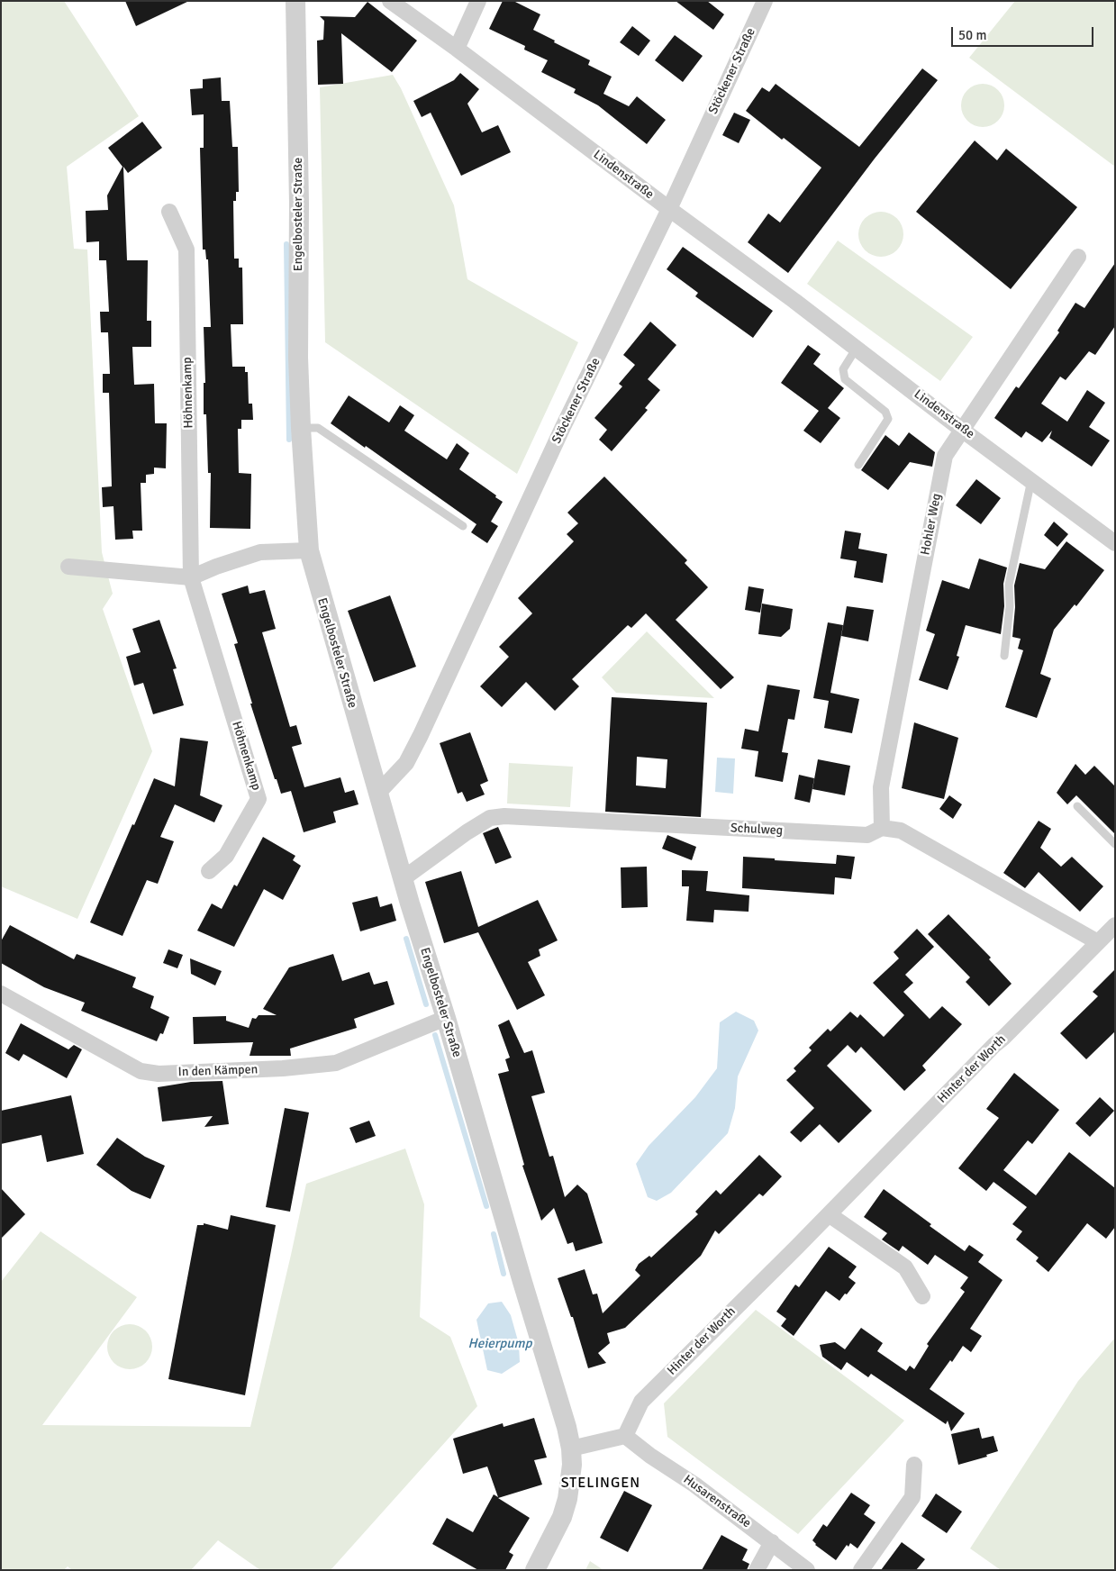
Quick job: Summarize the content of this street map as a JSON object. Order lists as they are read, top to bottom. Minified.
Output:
{"streets":{"street":["Stöckener Straße","Lindenstraße","Engelbosteler Straße","Höhnenkamp","Hohler Weg","Schulweg","Hinter der Worth","In den Kämpen","Husarenstraße"]},"crossings":[["Stöckener Straße","Lindenstraße"],["Stöckener Straße","Engelbosteler Straße"],["Lindenstraße","Hohler Weg"],["Engelbosteler Straße","Schulweg"],["Engelbosteler Straße","In den Kämpen"],["Hohler Weg","Schulweg"],["Schulweg","Hinter der Worth"],["Hinter der Worth","Husarenstraße"]],"districts":["STELINGEN"],"water":["Heierpump"],"scale_bar":"50 m"}
